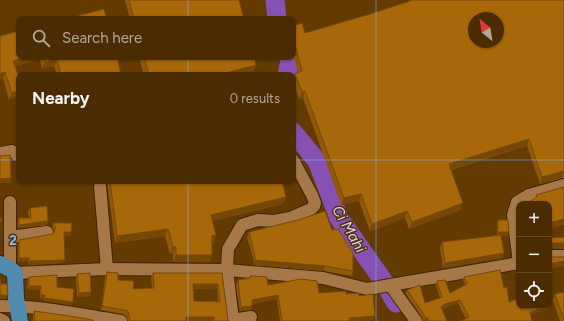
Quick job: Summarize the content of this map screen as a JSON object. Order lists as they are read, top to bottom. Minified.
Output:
{"water":["Ci Mahi"],"north":"top left","page":{"search":"Search here","heading":["Nearby","0 results"],"map_buttons":["+","−"]},"grid":{"rows":["2"]}}
